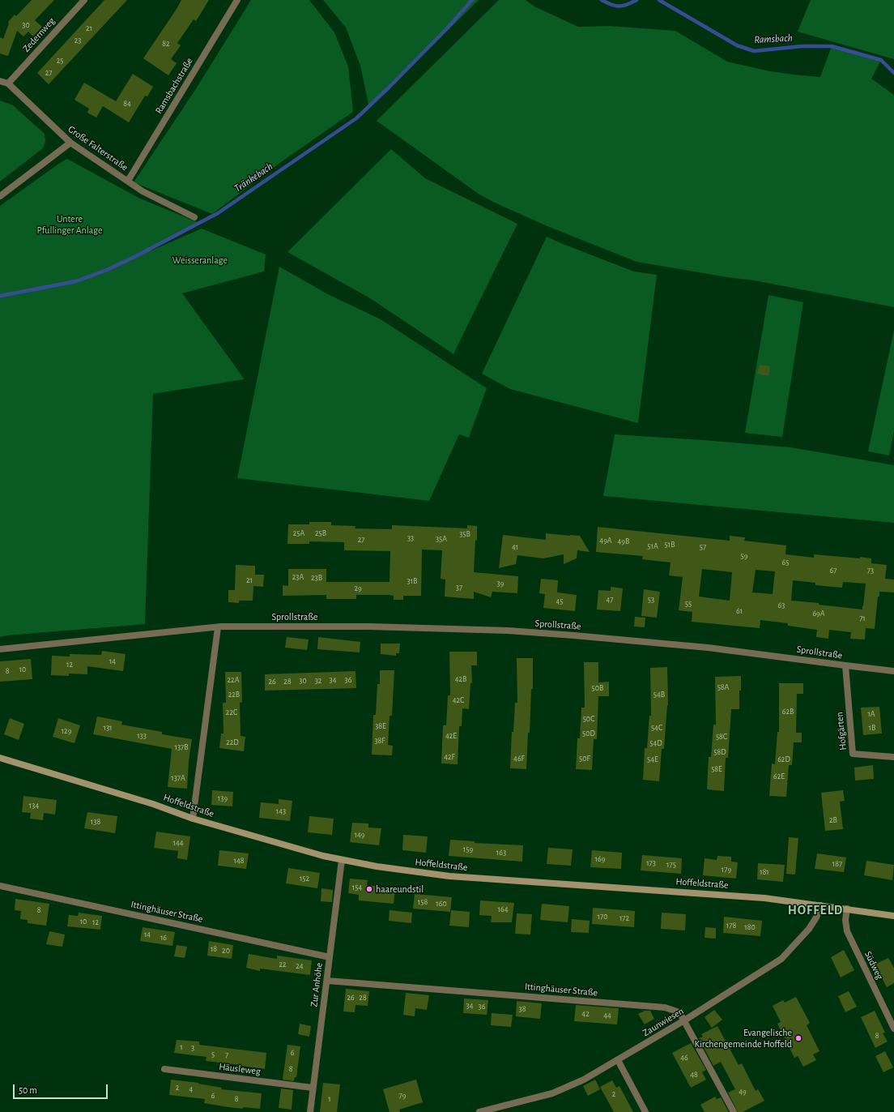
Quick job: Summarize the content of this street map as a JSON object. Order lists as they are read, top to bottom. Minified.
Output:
{"streets":{"street":["Zedernweg","Ramsbachstraße","Große Falterstraße","Sprollstraße","Hofgärten","Hoffeldstraße","Ittinghäuser Straße","Südweg","Zur Anhöhe","Zaunwiesen","Häusleweg"]},"crossings":[["Zedernweg","Große Falterstraße"],["Ramsbachstraße","Große Falterstraße"],["Sprollstraße","Hofgärten"],["Hoffeldstraße","Südweg"],["Hoffeldstraße","Zur Anhöhe"],["Hoffeldstraße","Zaunwiesen"],["Ittinghäuser Straße","Zur Anhöhe"],["Ittinghäuser Straße","Zaunwiesen"],["Zur Anhöhe","Häusleweg"]],"districts":["HOFFELD"],"water":["Ramsbach","Tränkebach"],"parks":["Untere Pfullinger Anlage","Weisseranlage"],"places":["haareundstil","Evangelische Kirchengemeinde Hoffeld"],"house_numbers":["30","21","23","82","25","27","84","25A","25B","35B","33","35A","27","49A","49B","51B","51A","41","57","59","65","67","73","23A","23B","21","31B","39","37","29","47","53","45","55","63","61","69A","71","14","12","10","8","42B","22A","34","36","30","32","26","28","58A","50B","22B","54B","42C","62B","22C","1A","50C","38E","131","54C","1B","129","50D","133","42E","58C","38F","22D","54D","137B","58D","42F","46F","50F","54E","62D","58E","62E","137A","139","134","143","2B","138","149","144","159","163","169","148","173","187","175","179","181","152","154","158","160","164","8","170","172","10","12","178","180","14","16","18","20","22","24","26","28","34","36","38","42","44","8","1","3","6","5","7","46","8","48","2","4","49","2","6","79","8","1"],"scale_bar":"50 m"}
